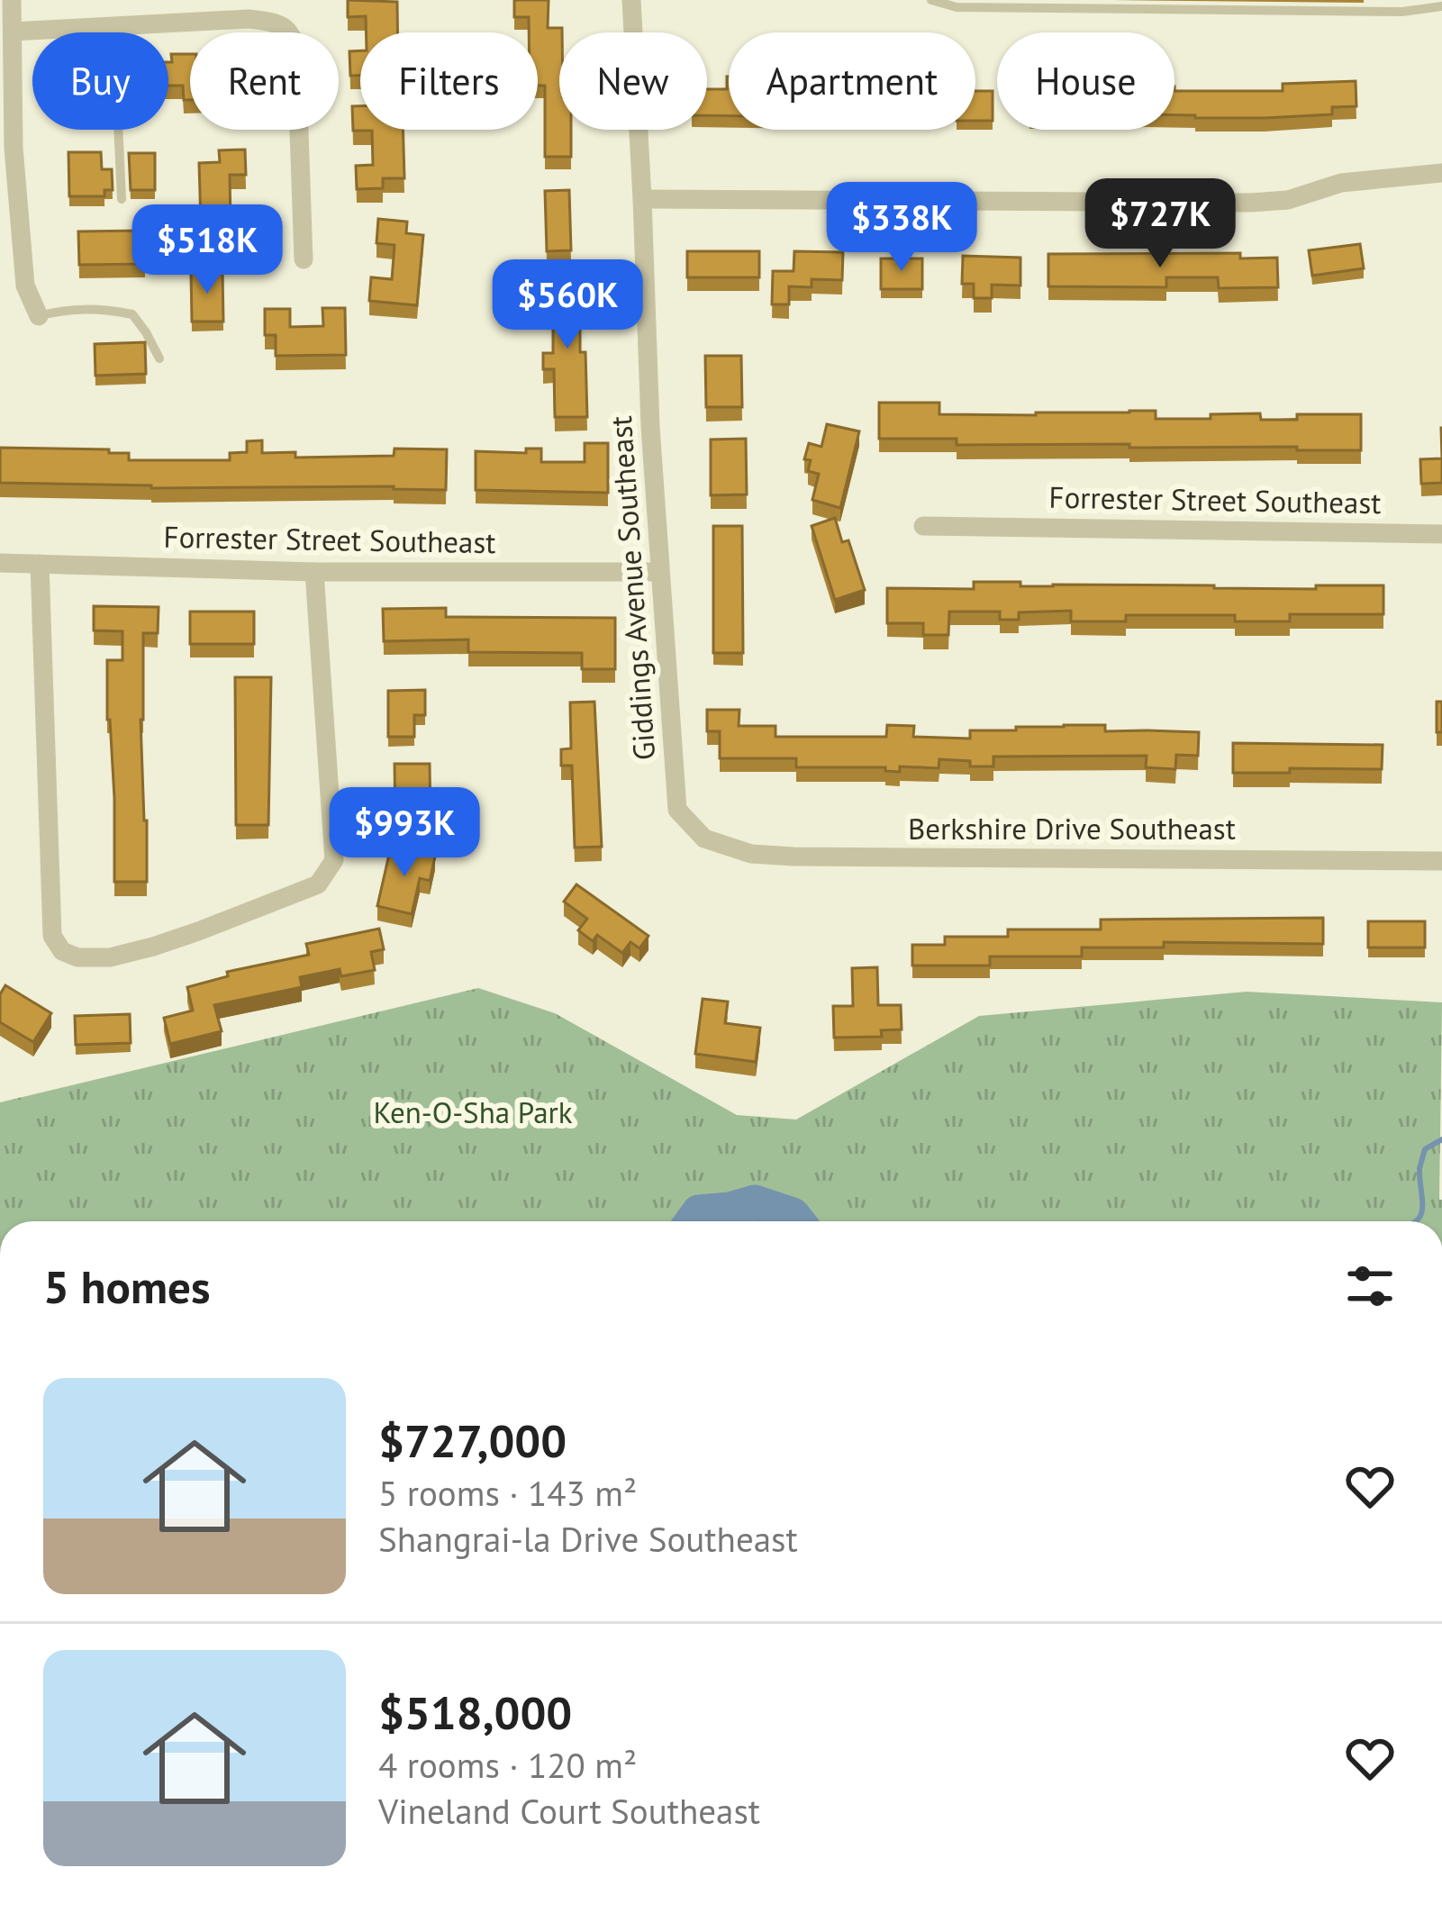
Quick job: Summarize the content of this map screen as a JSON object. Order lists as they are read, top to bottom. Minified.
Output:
{"streets":{"street":["Forrester Street Southeast","Giddings Avenue Southeast","Berkshire Drive Southeast"]},"crossings":[["Forrester Street Southeast","Giddings Avenue Southeast"],["Giddings Avenue Southeast","Berkshire Drive Southeast"]],"parks":["Ken-O-Sha Park"],"page":{"chip":["Buy","Rent","Filters","New","Apartment","House"],"price":["$727K","$338K","$518K","$560K","$993K"],"heading":"5 homes","list":[{"name":"$727,000","note":"5 rooms · 143 m² · Shangrai-la Drive Southeast"},{"name":"$518,000","note":"4 rooms · 120 m² · Vineland Court Southeast"}]}}
